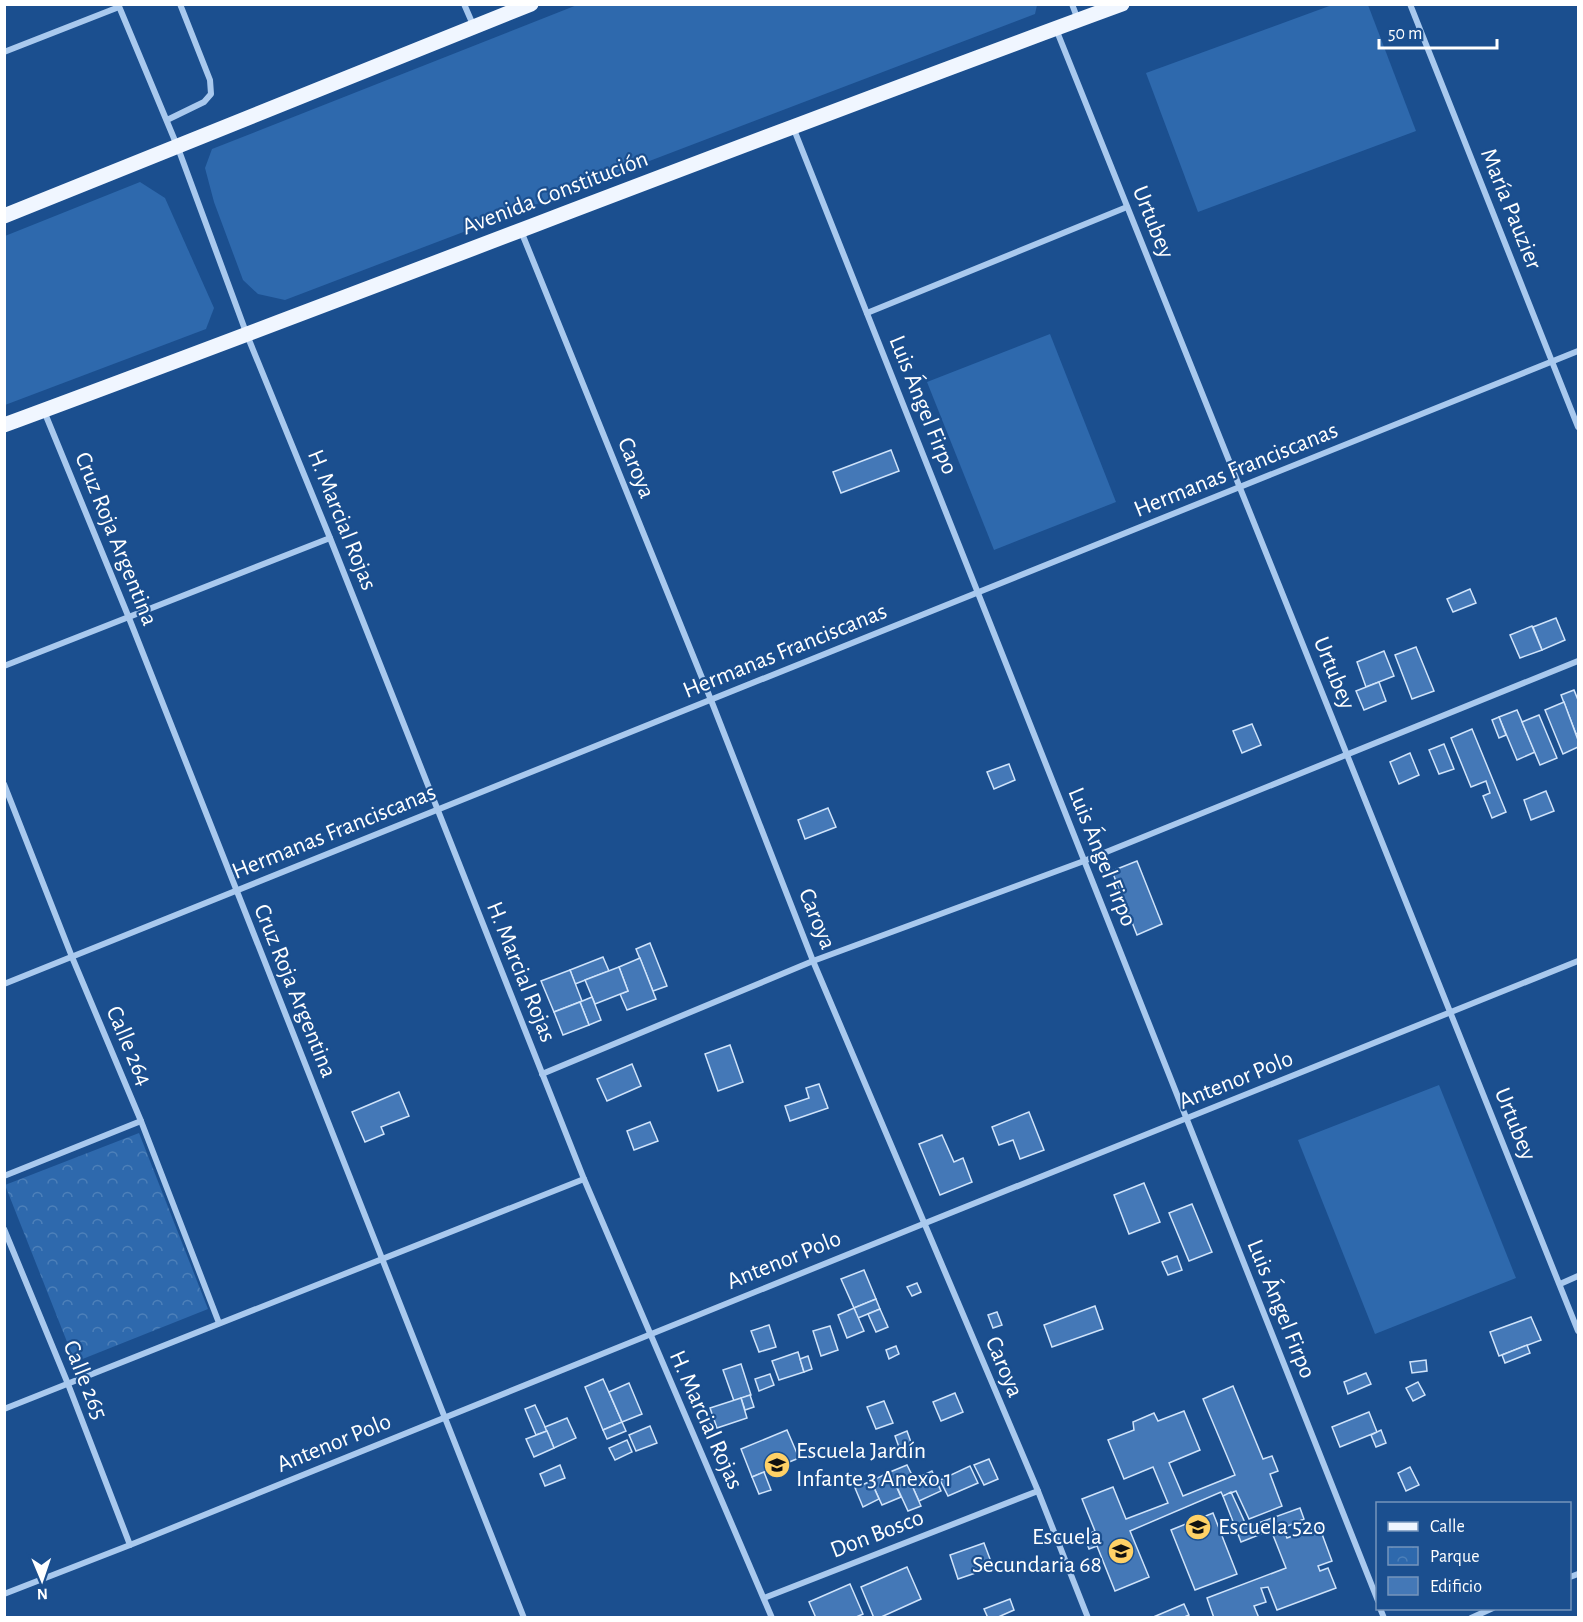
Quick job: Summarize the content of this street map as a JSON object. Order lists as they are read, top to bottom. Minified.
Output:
{"streets":{"main road":["Avenida Constitución"],"street":["María Pauzier","Urtubey","Luis Ángel Firpo","Caroya","Hermanas Franciscanas","H. Marcial Rojas","Cruz Roja Argentina","Calle 264","Antenor Polo","Calle 265","Don Bosco"]},"crossings":[["Avenida Constitución","Urtubey"],["Avenida Constitución","Luis Ángel Firpo"],["Avenida Constitución","Caroya"],["Avenida Constitución","H. Marcial Rojas"],["Avenida Constitución","Cruz Roja Argentina"],["María Pauzier","Hermanas Franciscanas"],["Urtubey","Hermanas Franciscanas"],["Urtubey","Antenor Polo"],["Luis Ángel Firpo","Hermanas Franciscanas"],["Luis Ángel Firpo","Antenor Polo"],["Caroya","Hermanas Franciscanas"],["Caroya","Antenor Polo"],["Caroya","Don Bosco"],["Hermanas Franciscanas","H. Marcial Rojas"],["Hermanas Franciscanas","Cruz Roja Argentina"],["Hermanas Franciscanas","Calle 264"],["H. Marcial Rojas","Antenor Polo"],["H. Marcial Rojas","Don Bosco"],["Cruz Roja Argentina","Antenor Polo"],["Antenor Polo","Calle 265"]],"places":{"school or university":["Escuela Jardín Infante 3 Anexo 1","Escuela 520","Escuela Secundaria 68"]},"legend":["Calle","Parque","Edificio"],"scale_bar":"50 m","north":"bottom"}
